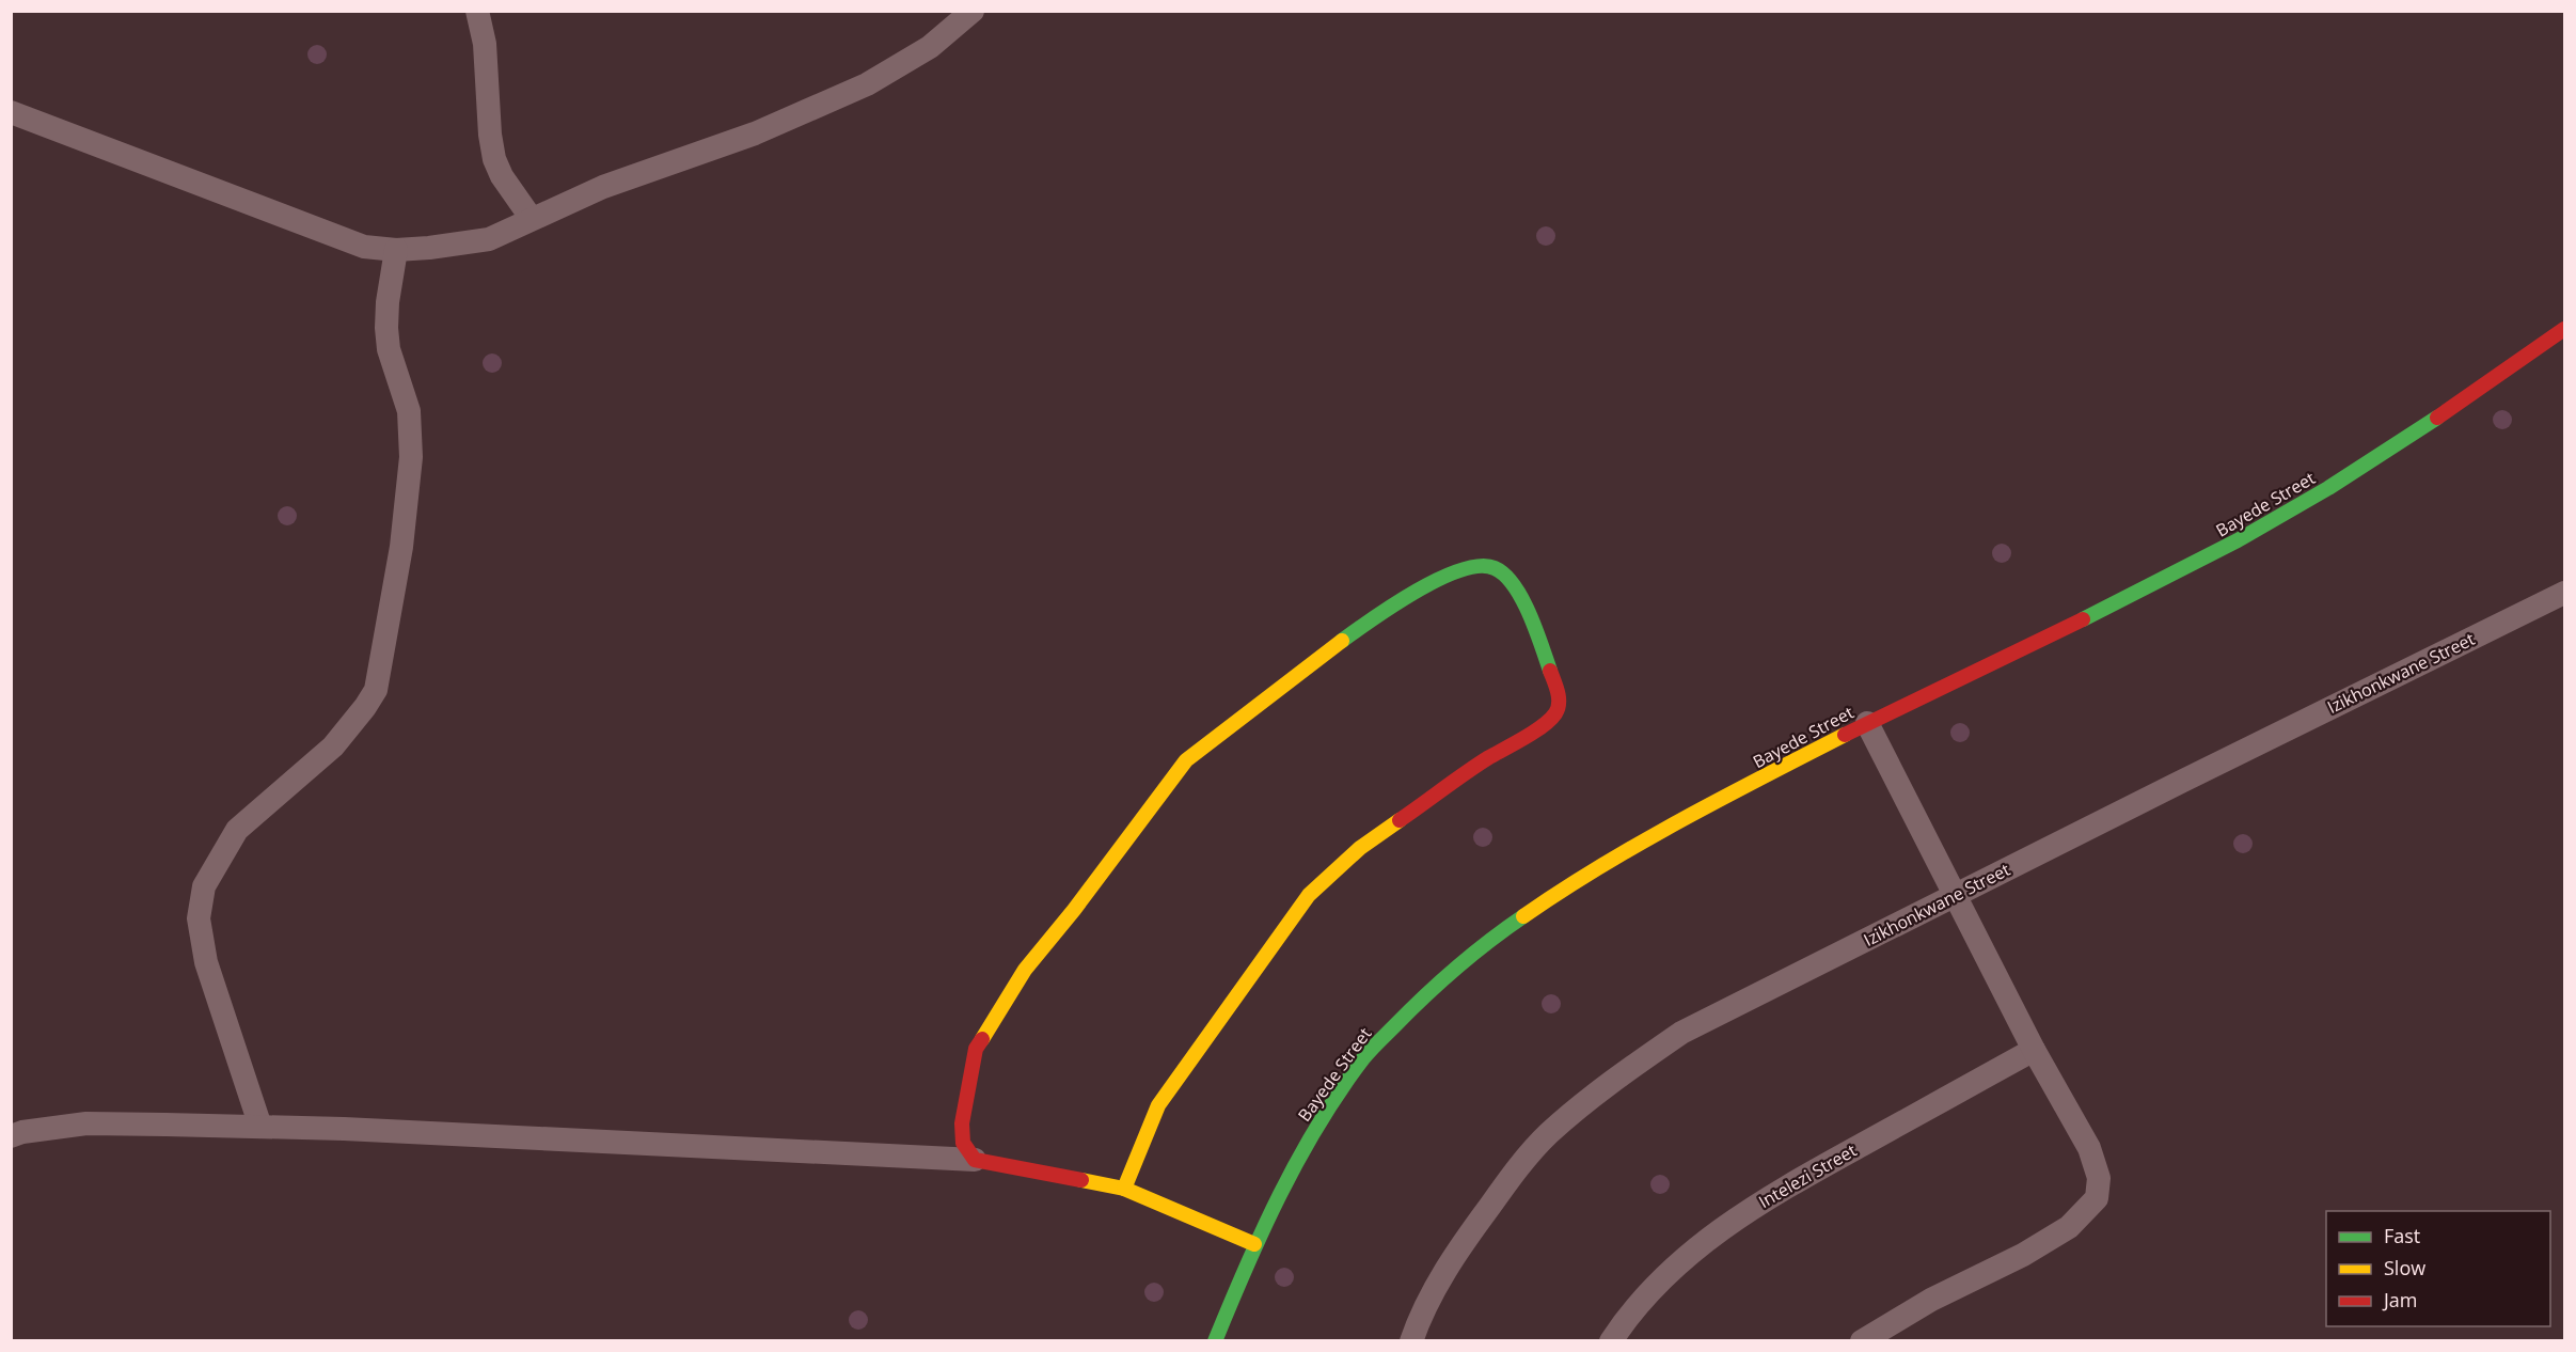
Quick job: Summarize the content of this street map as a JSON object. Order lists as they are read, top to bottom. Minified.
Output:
{"streets":{"street":["Bayede Street","Izikhonkwane Street","Intelezi Street"]},"legend":["Fast","Slow","Jam"]}
